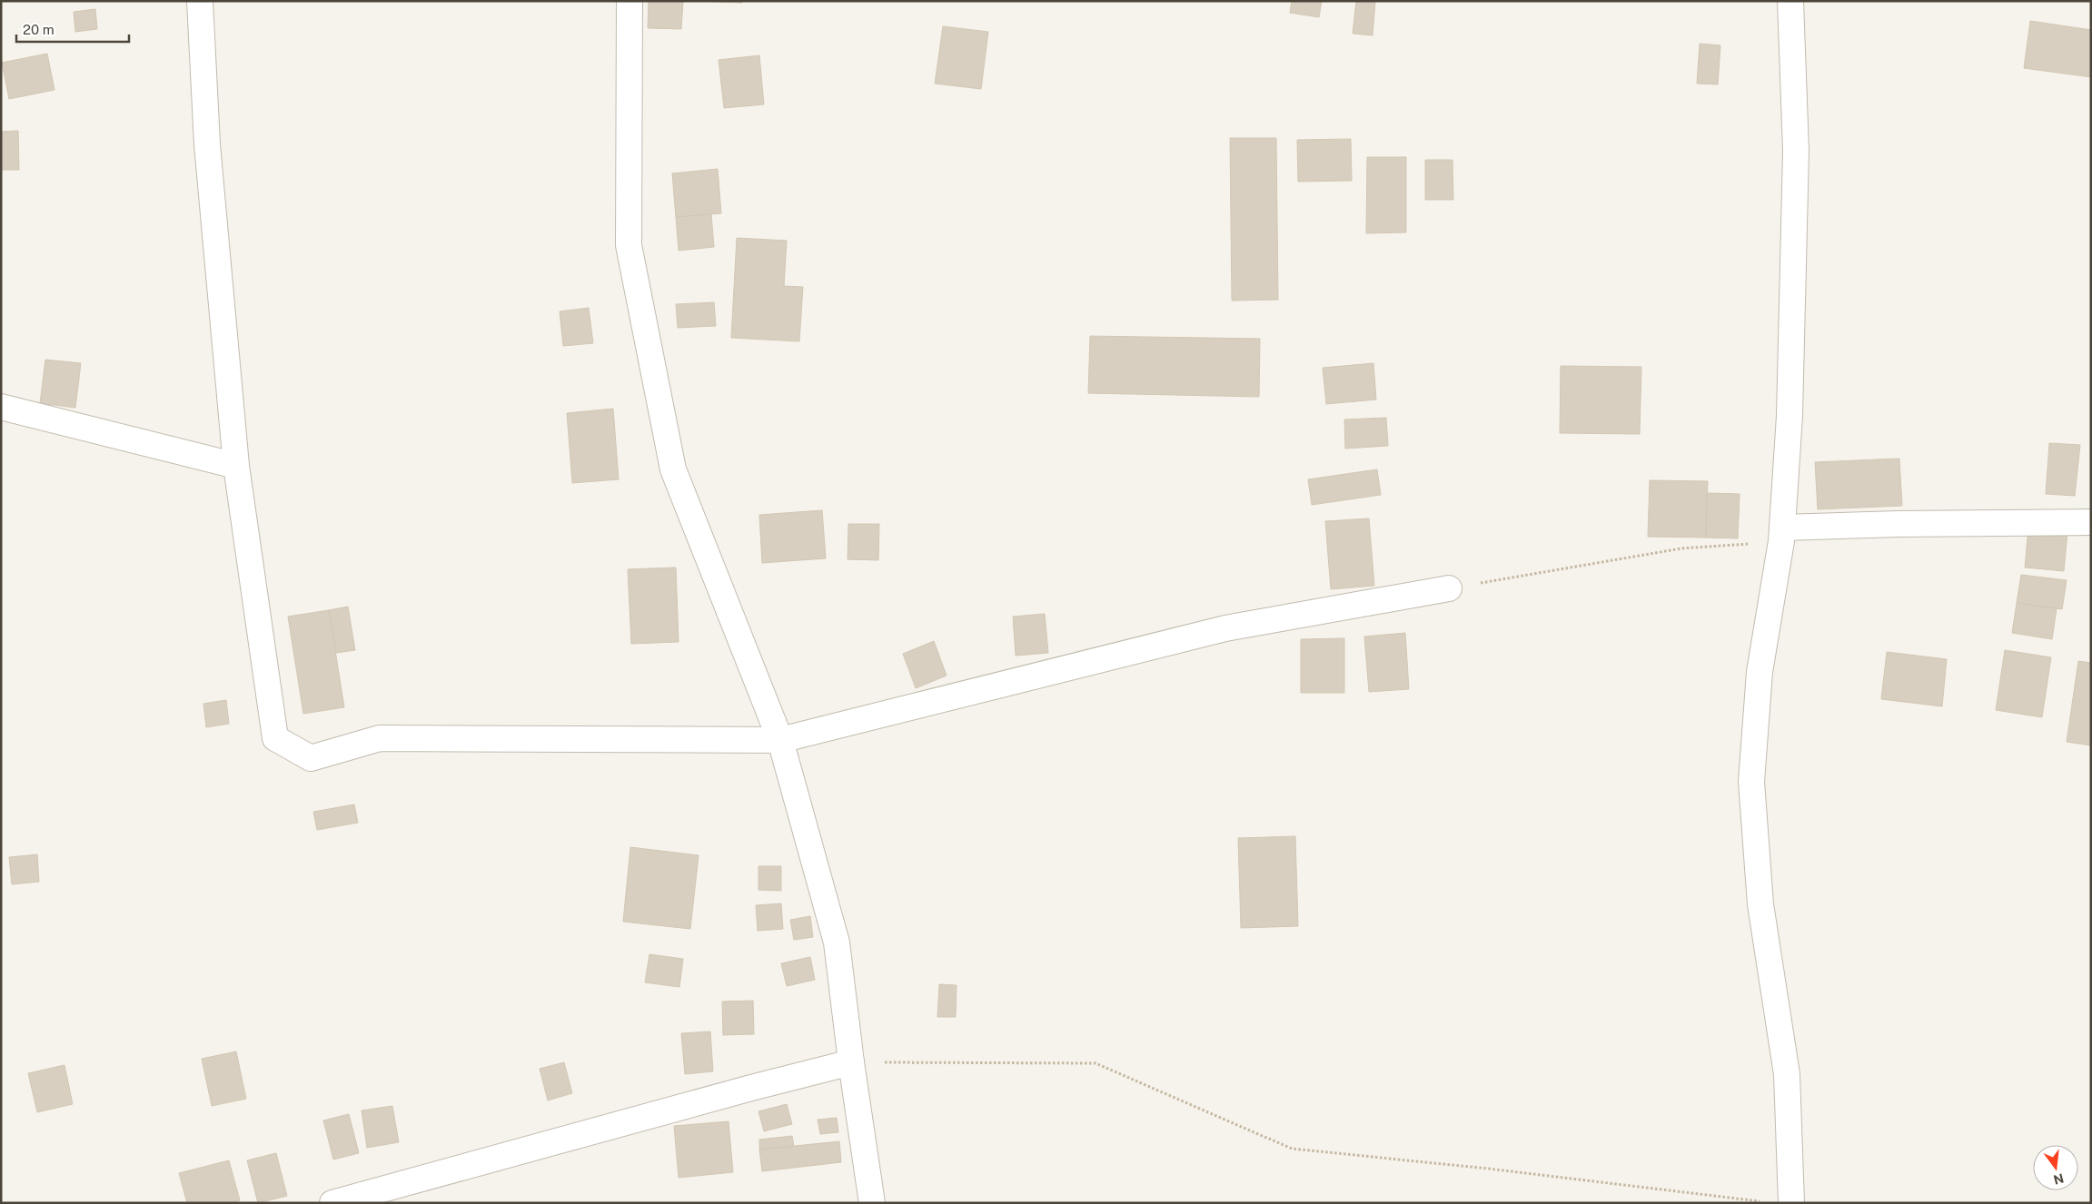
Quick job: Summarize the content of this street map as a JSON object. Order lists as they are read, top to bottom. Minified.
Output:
{"scale_bar":"20 m","north":"bottom"}
